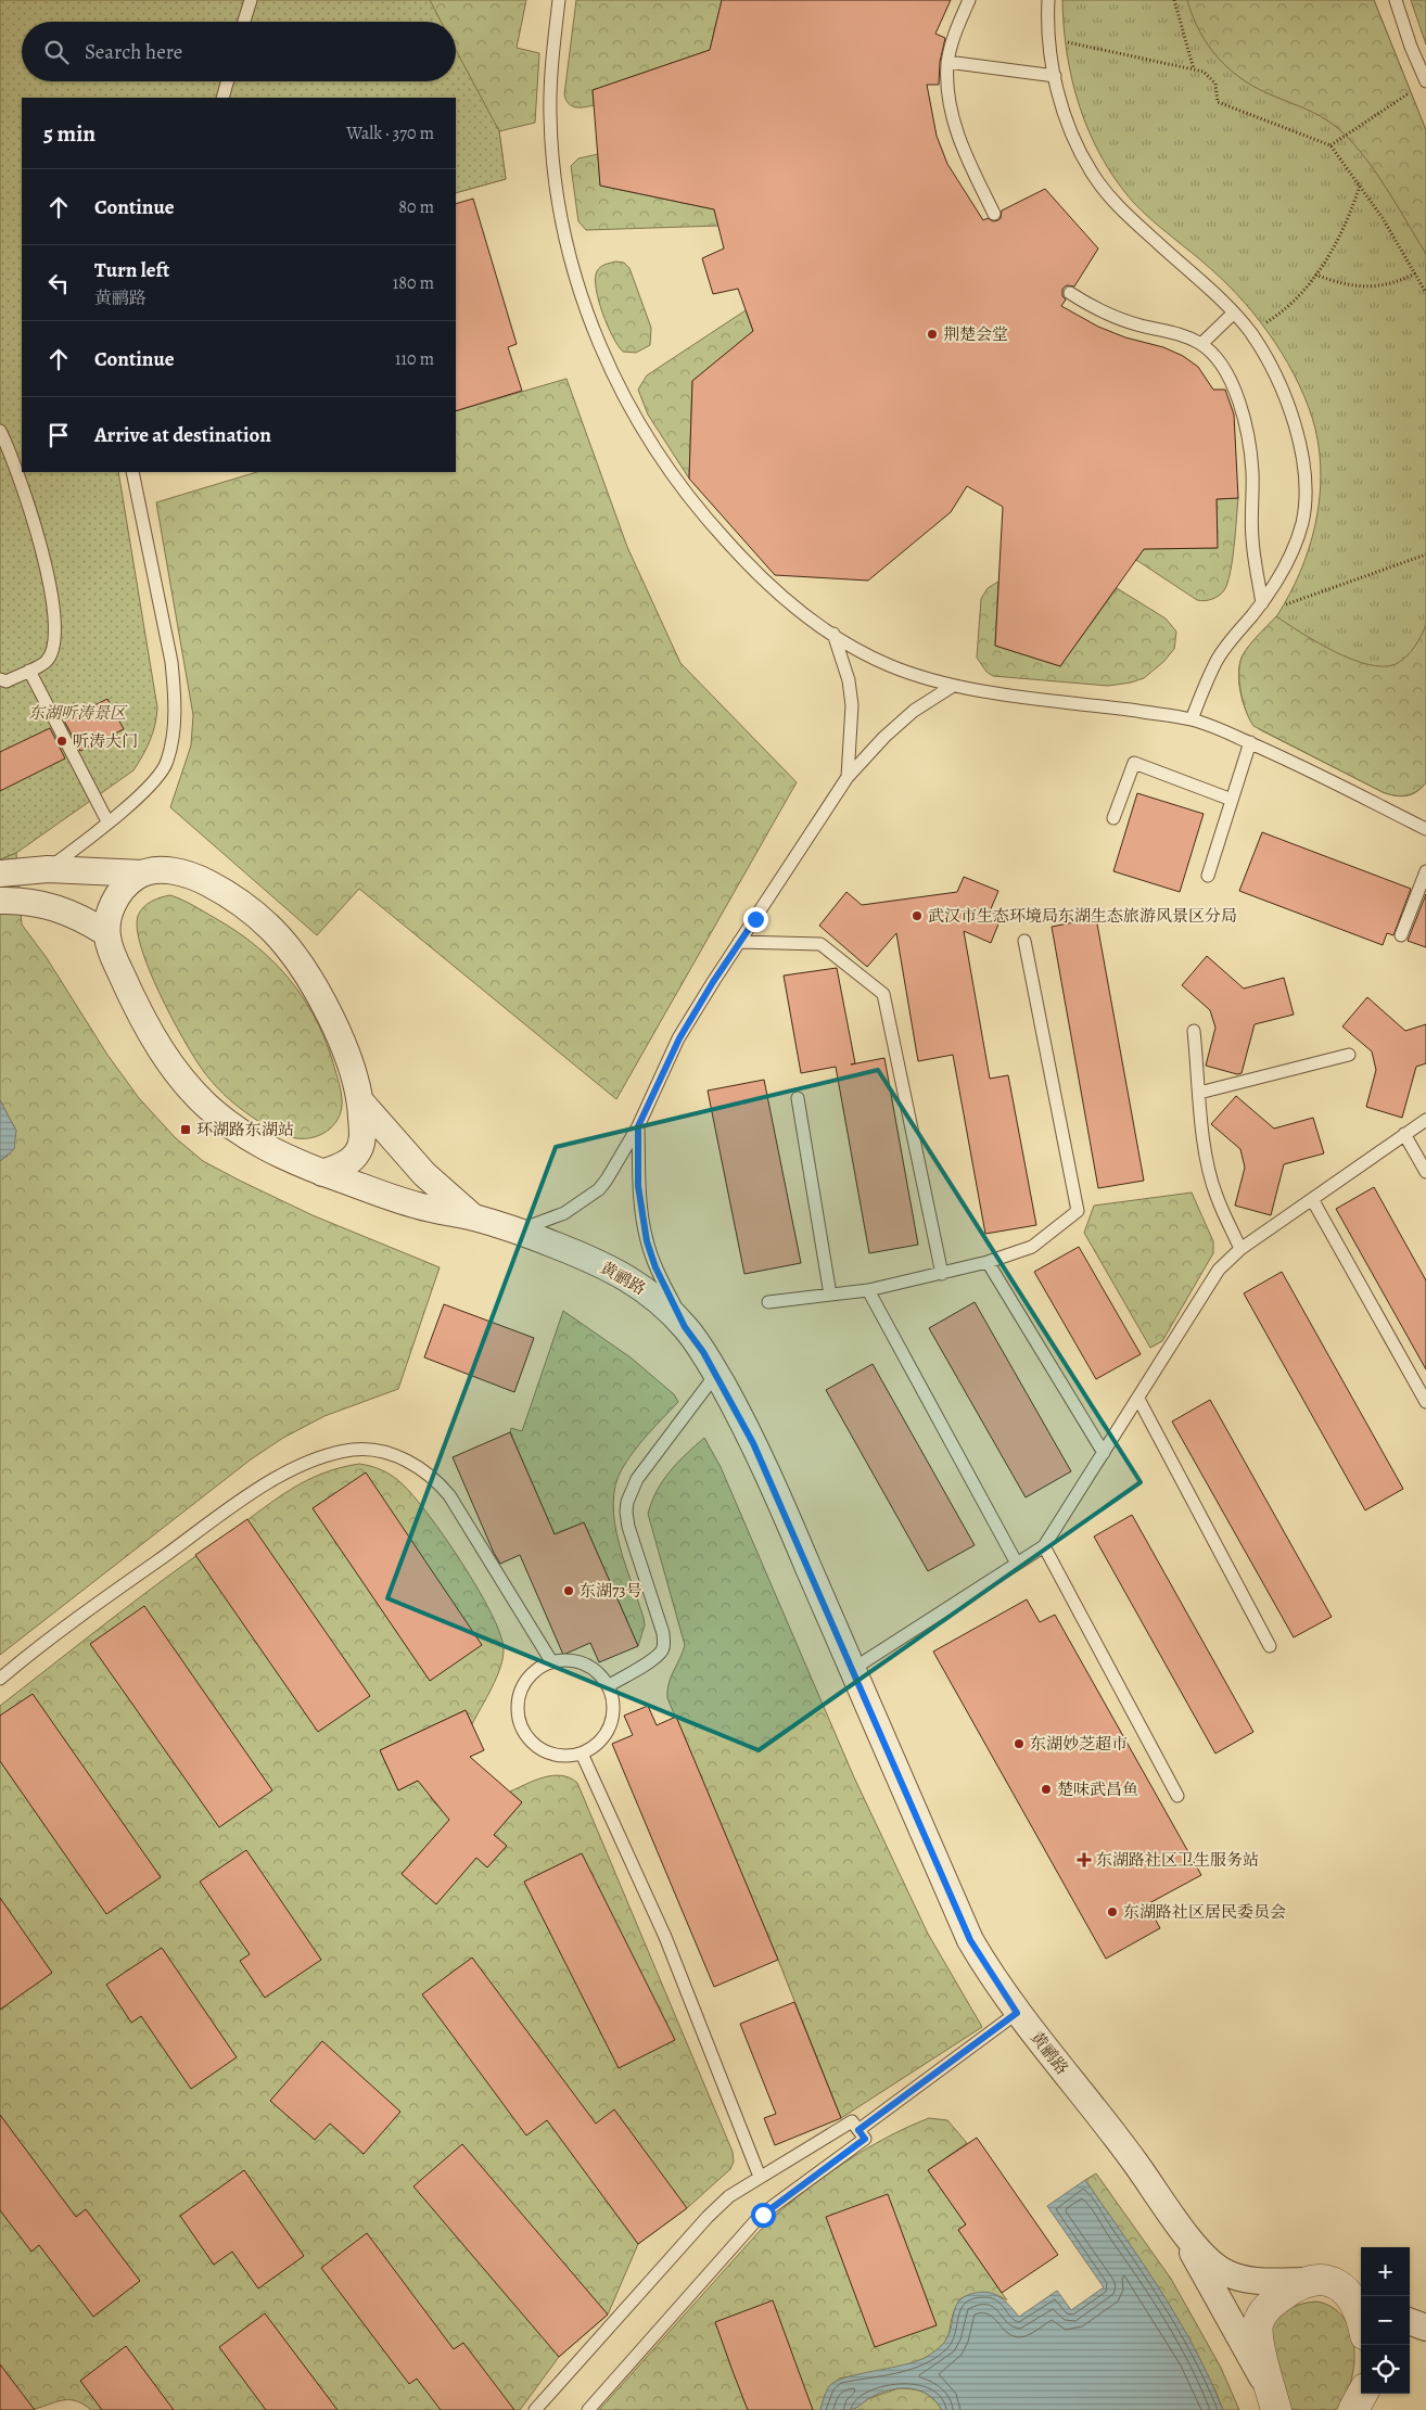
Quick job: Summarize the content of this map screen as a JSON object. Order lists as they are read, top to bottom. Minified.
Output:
{"streets":{"street":["黄鹂路"]},"parks":["东湖听涛景区"],"places":{"other":["荆楚会堂","听涛大门","武汉市生态环境局东湖生态旅游风景区分局","东湖73号","东湖妙芝超市","楚味武昌鱼","东湖路社区居民委员会"],"transit":["环湖路东湖站"],"health":["东湖路社区卫生服务站"]},"page":{"search":"Search here","heading":["5 min","Walk · 370 m"],"list":[["Continue","80 m"],["Turn left","黄鹂路","180 m"],["Continue","110 m"],"Arrive at destination"],"map_buttons":["+","−"]}}
